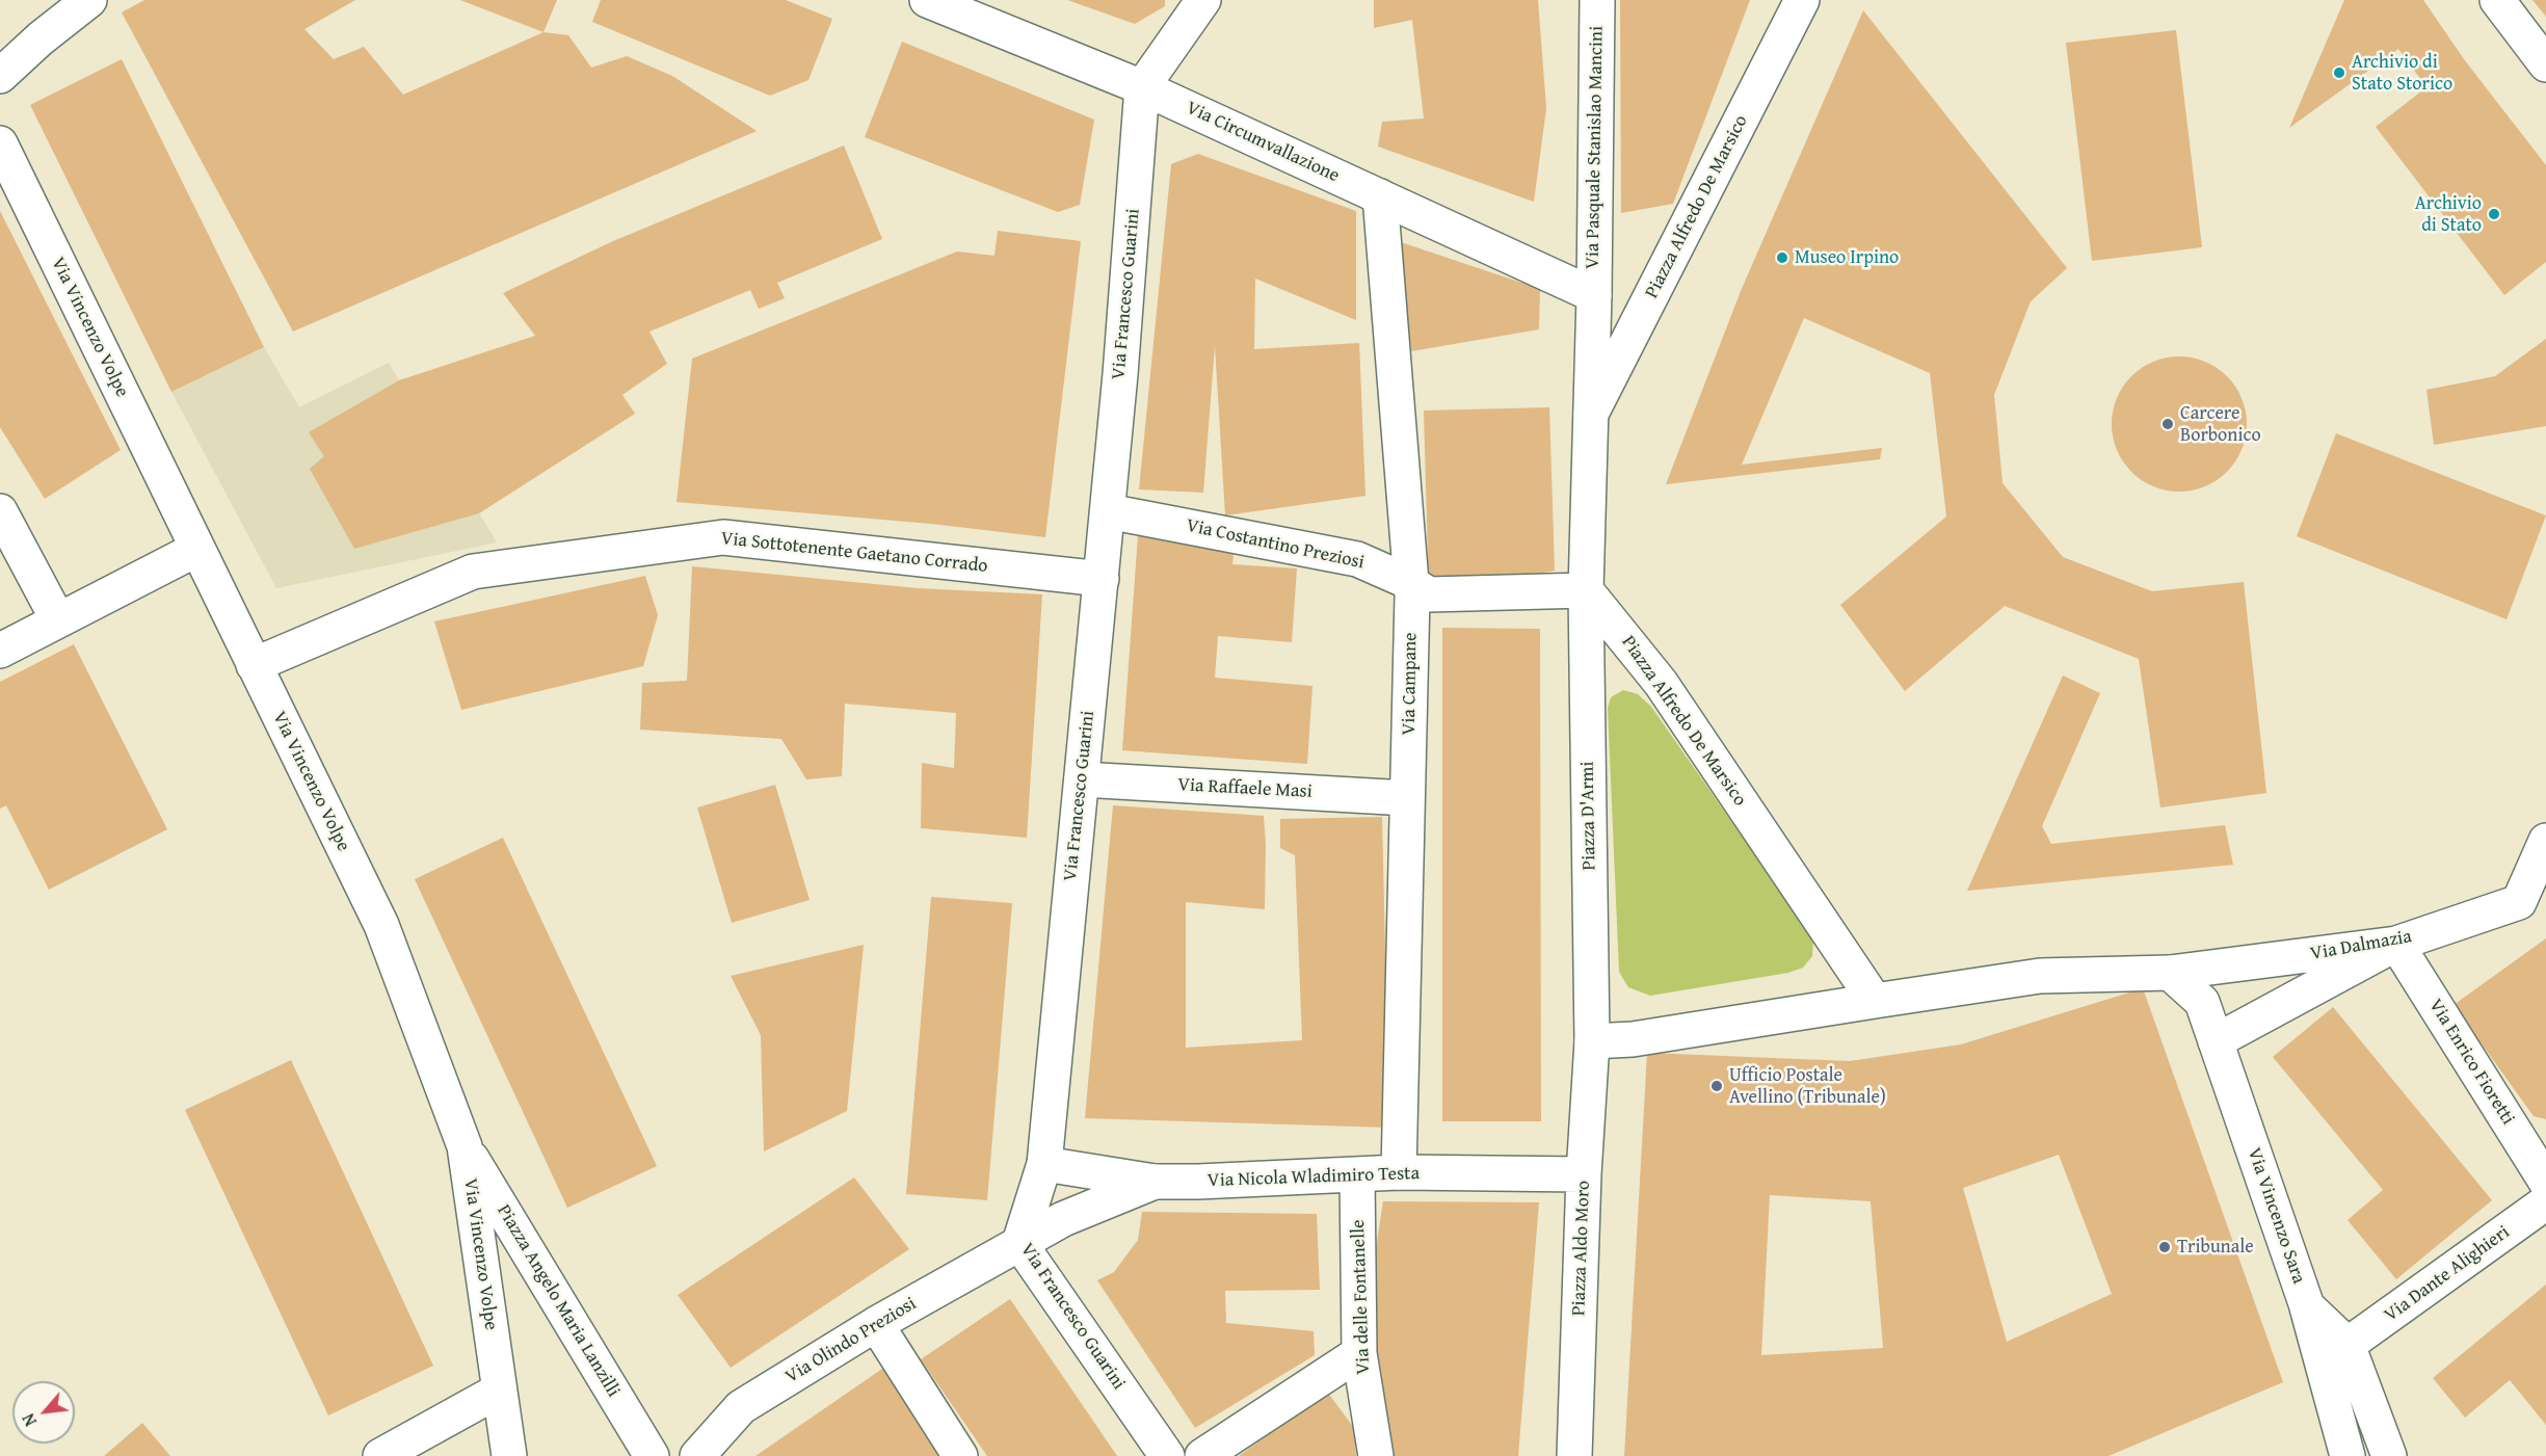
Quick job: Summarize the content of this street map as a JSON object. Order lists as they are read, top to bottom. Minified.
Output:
{"streets":{"street":["Via Circumvallazione","Via Pasquale Stanislao Mancini","Piazza Alfredo De Marsico","Via Francesco Guarini","Via Vincenzo Volpe","Via Costantino Preziosi","Via Sottotenente Gaetano Corrado","Via Campane","Via Raffaele Masi","Piazza D'Armi","Via Dalmazia","Via Enrico Fioretti","Via Nicola Wladimiro Testa","Via Vincenzo Sara","Piazza Aldo Moro","Via Dante Alighieri","Via delle Fontanelle","Piazza Angelo Maria Lanzilli","Via Olindo Preziosi"]},"crossings":[["Via Circumvallazione","Via Pasquale Stanislao Mancini"],["Via Circumvallazione","Piazza Alfredo De Marsico"],["Via Circumvallazione","Via Francesco Guarini"],["Via Circumvallazione","Via Campane"],["Via Pasquale Stanislao Mancini","Piazza Alfredo De Marsico"],["Piazza Alfredo De Marsico","Via Costantino Preziosi"],["Piazza Alfredo De Marsico","Piazza D'Armi"],["Via Francesco Guarini","Via Costantino Preziosi"],["Via Francesco Guarini","Via Sottotenente Gaetano Corrado"],["Via Francesco Guarini","Via Raffaele Masi"],["Via Francesco Guarini","Via Nicola Wladimiro Testa"],["Via Francesco Guarini","Via Olindo Preziosi"],["Via Vincenzo Volpe","Via Sottotenente Gaetano Corrado"],["Via Vincenzo Volpe","Piazza Angelo Maria Lanzilli"],["Via Costantino Preziosi","Via Campane"],["Via Costantino Preziosi","Piazza D'Armi"],["Via Campane","Via Raffaele Masi"],["Via Campane","Via Nicola Wladimiro Testa"],["Piazza D'Armi","Piazza Aldo Moro"],["Via Dalmazia","Via Enrico Fioretti"],["Via Dalmazia","Via Vincenzo Sara"],["Via Nicola Wladimiro Testa","Piazza Aldo Moro"],["Via Nicola Wladimiro Testa","Via delle Fontanelle"],["Via Nicola Wladimiro Testa","Via Olindo Preziosi"],["Via Vincenzo Sara","Via Dante Alighieri"]],"places":["Archivio di Stato Storico","Archivio di Stato","Museo Irpino","Carcere Borbonico","Ufficio Postale Avellino (Tribunale)","Tribunale"],"north":"bottom left"}
